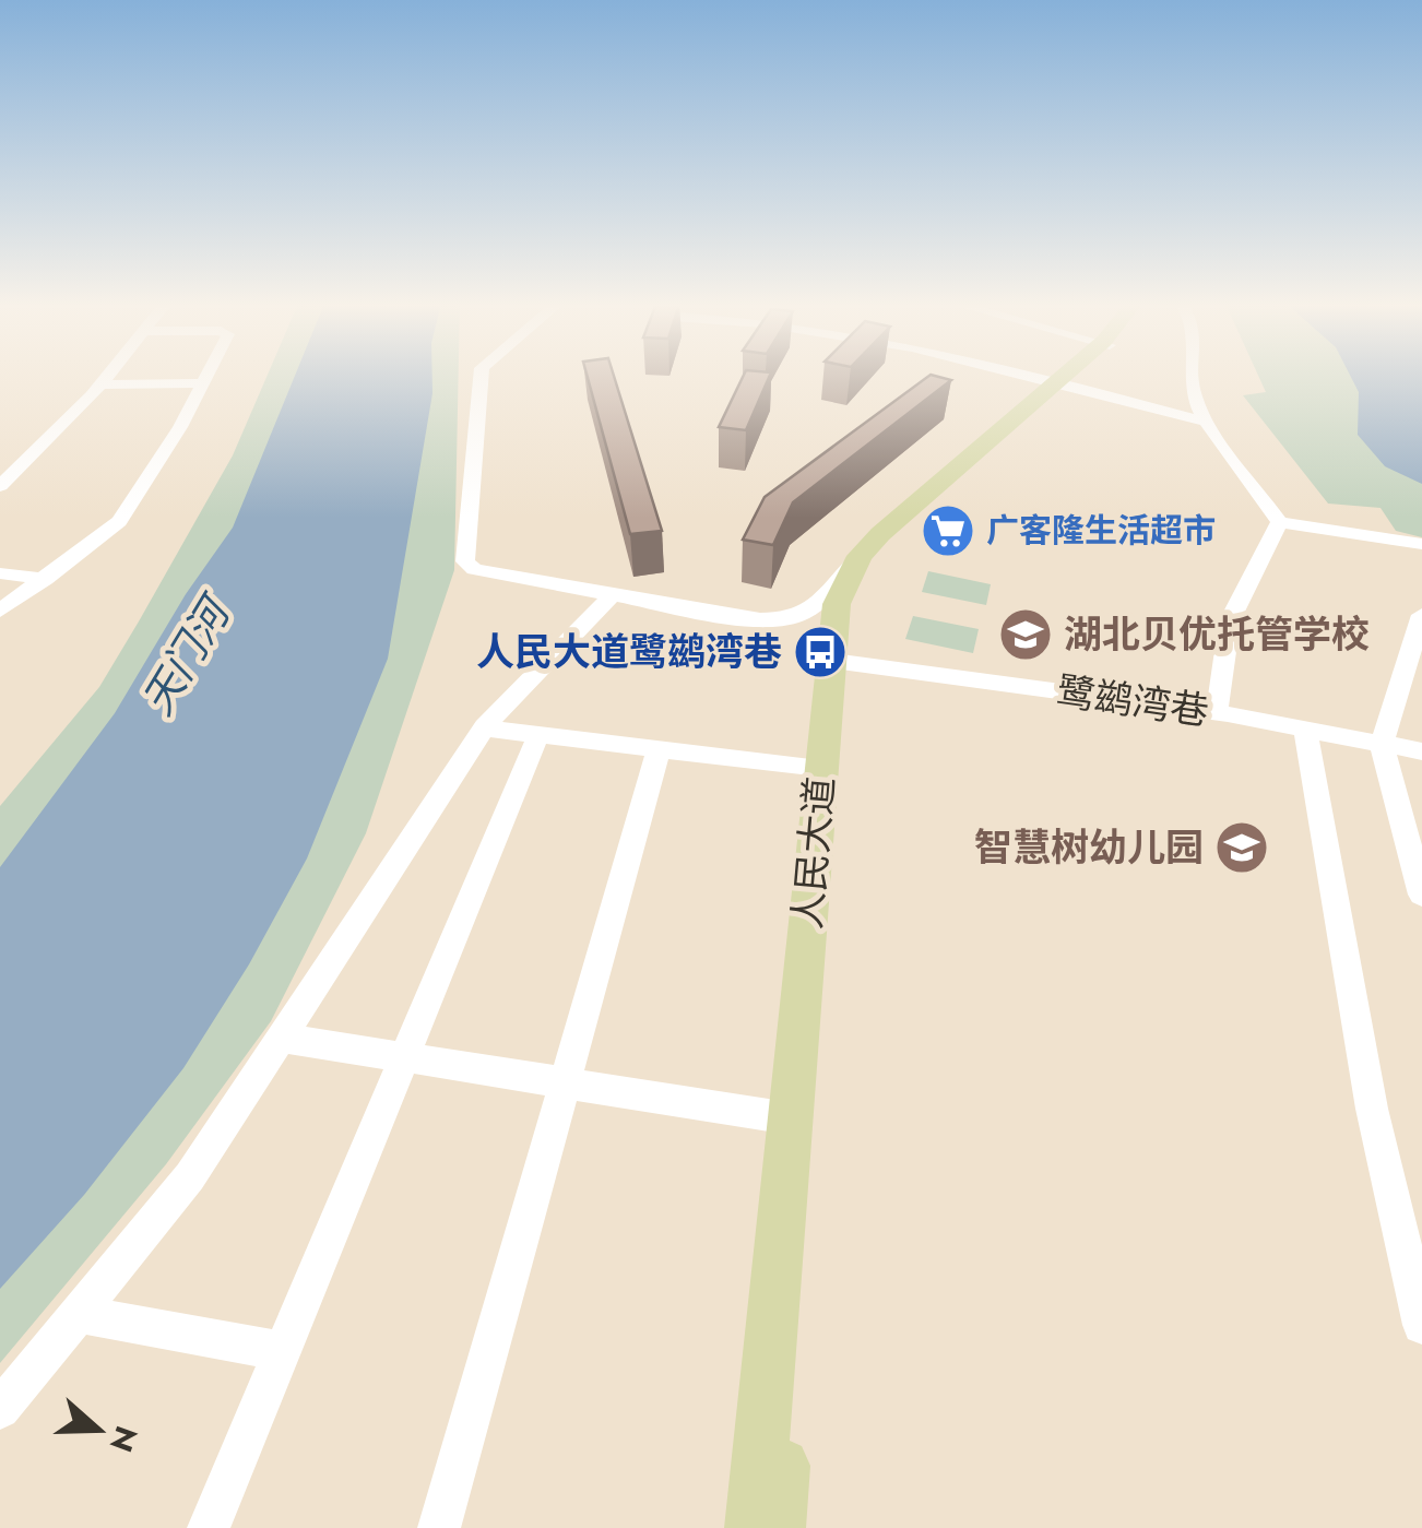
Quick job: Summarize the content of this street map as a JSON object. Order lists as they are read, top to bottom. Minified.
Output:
{"streets":{"main road":["人民大道"],"street":["鹭鹚湾巷"]},"crossings":[["鹭鹚湾巷","人民大道"]],"water":["天门河"],"places":{"supermarket":["广客隆生活超市"],"school or university":["湖北贝优托管学校","智慧树幼儿园"],"bus stop":["人民大道鹭鹚湾巷"]},"north":"right"}
